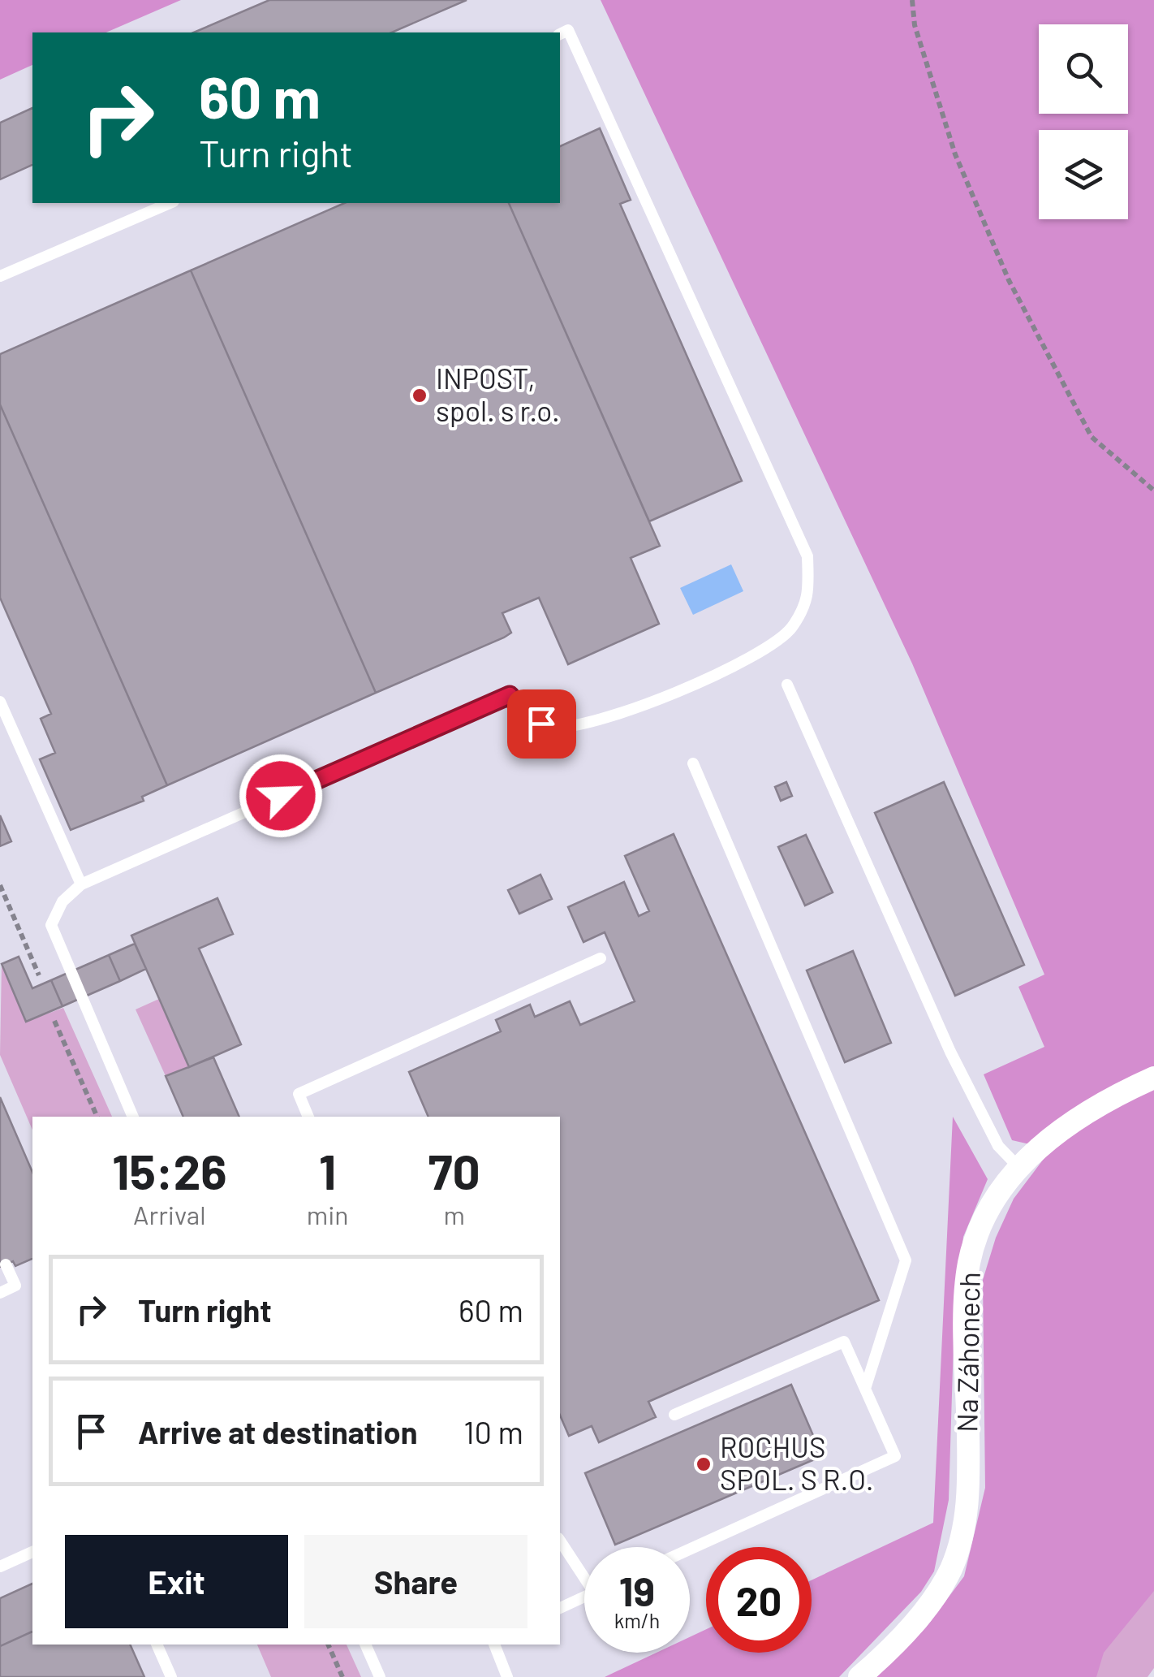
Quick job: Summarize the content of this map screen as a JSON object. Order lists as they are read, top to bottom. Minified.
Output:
{"streets":{"street":["Na Záhonech"]},"places":["INPOST, spol. s r.o.","ROCHUS SPOL. S R.O."],"page":{"turn":["60 m","Turn right"],"eta":["15:26","Arrival","1","min","70","m"],"list":[{"name":"Turn right","value":"60 m"},{"name":"Arrive at destination","value":"10 m"}],"buttons":["Exit","Share"],"speed":"19 km/h","limit":"20"}}
